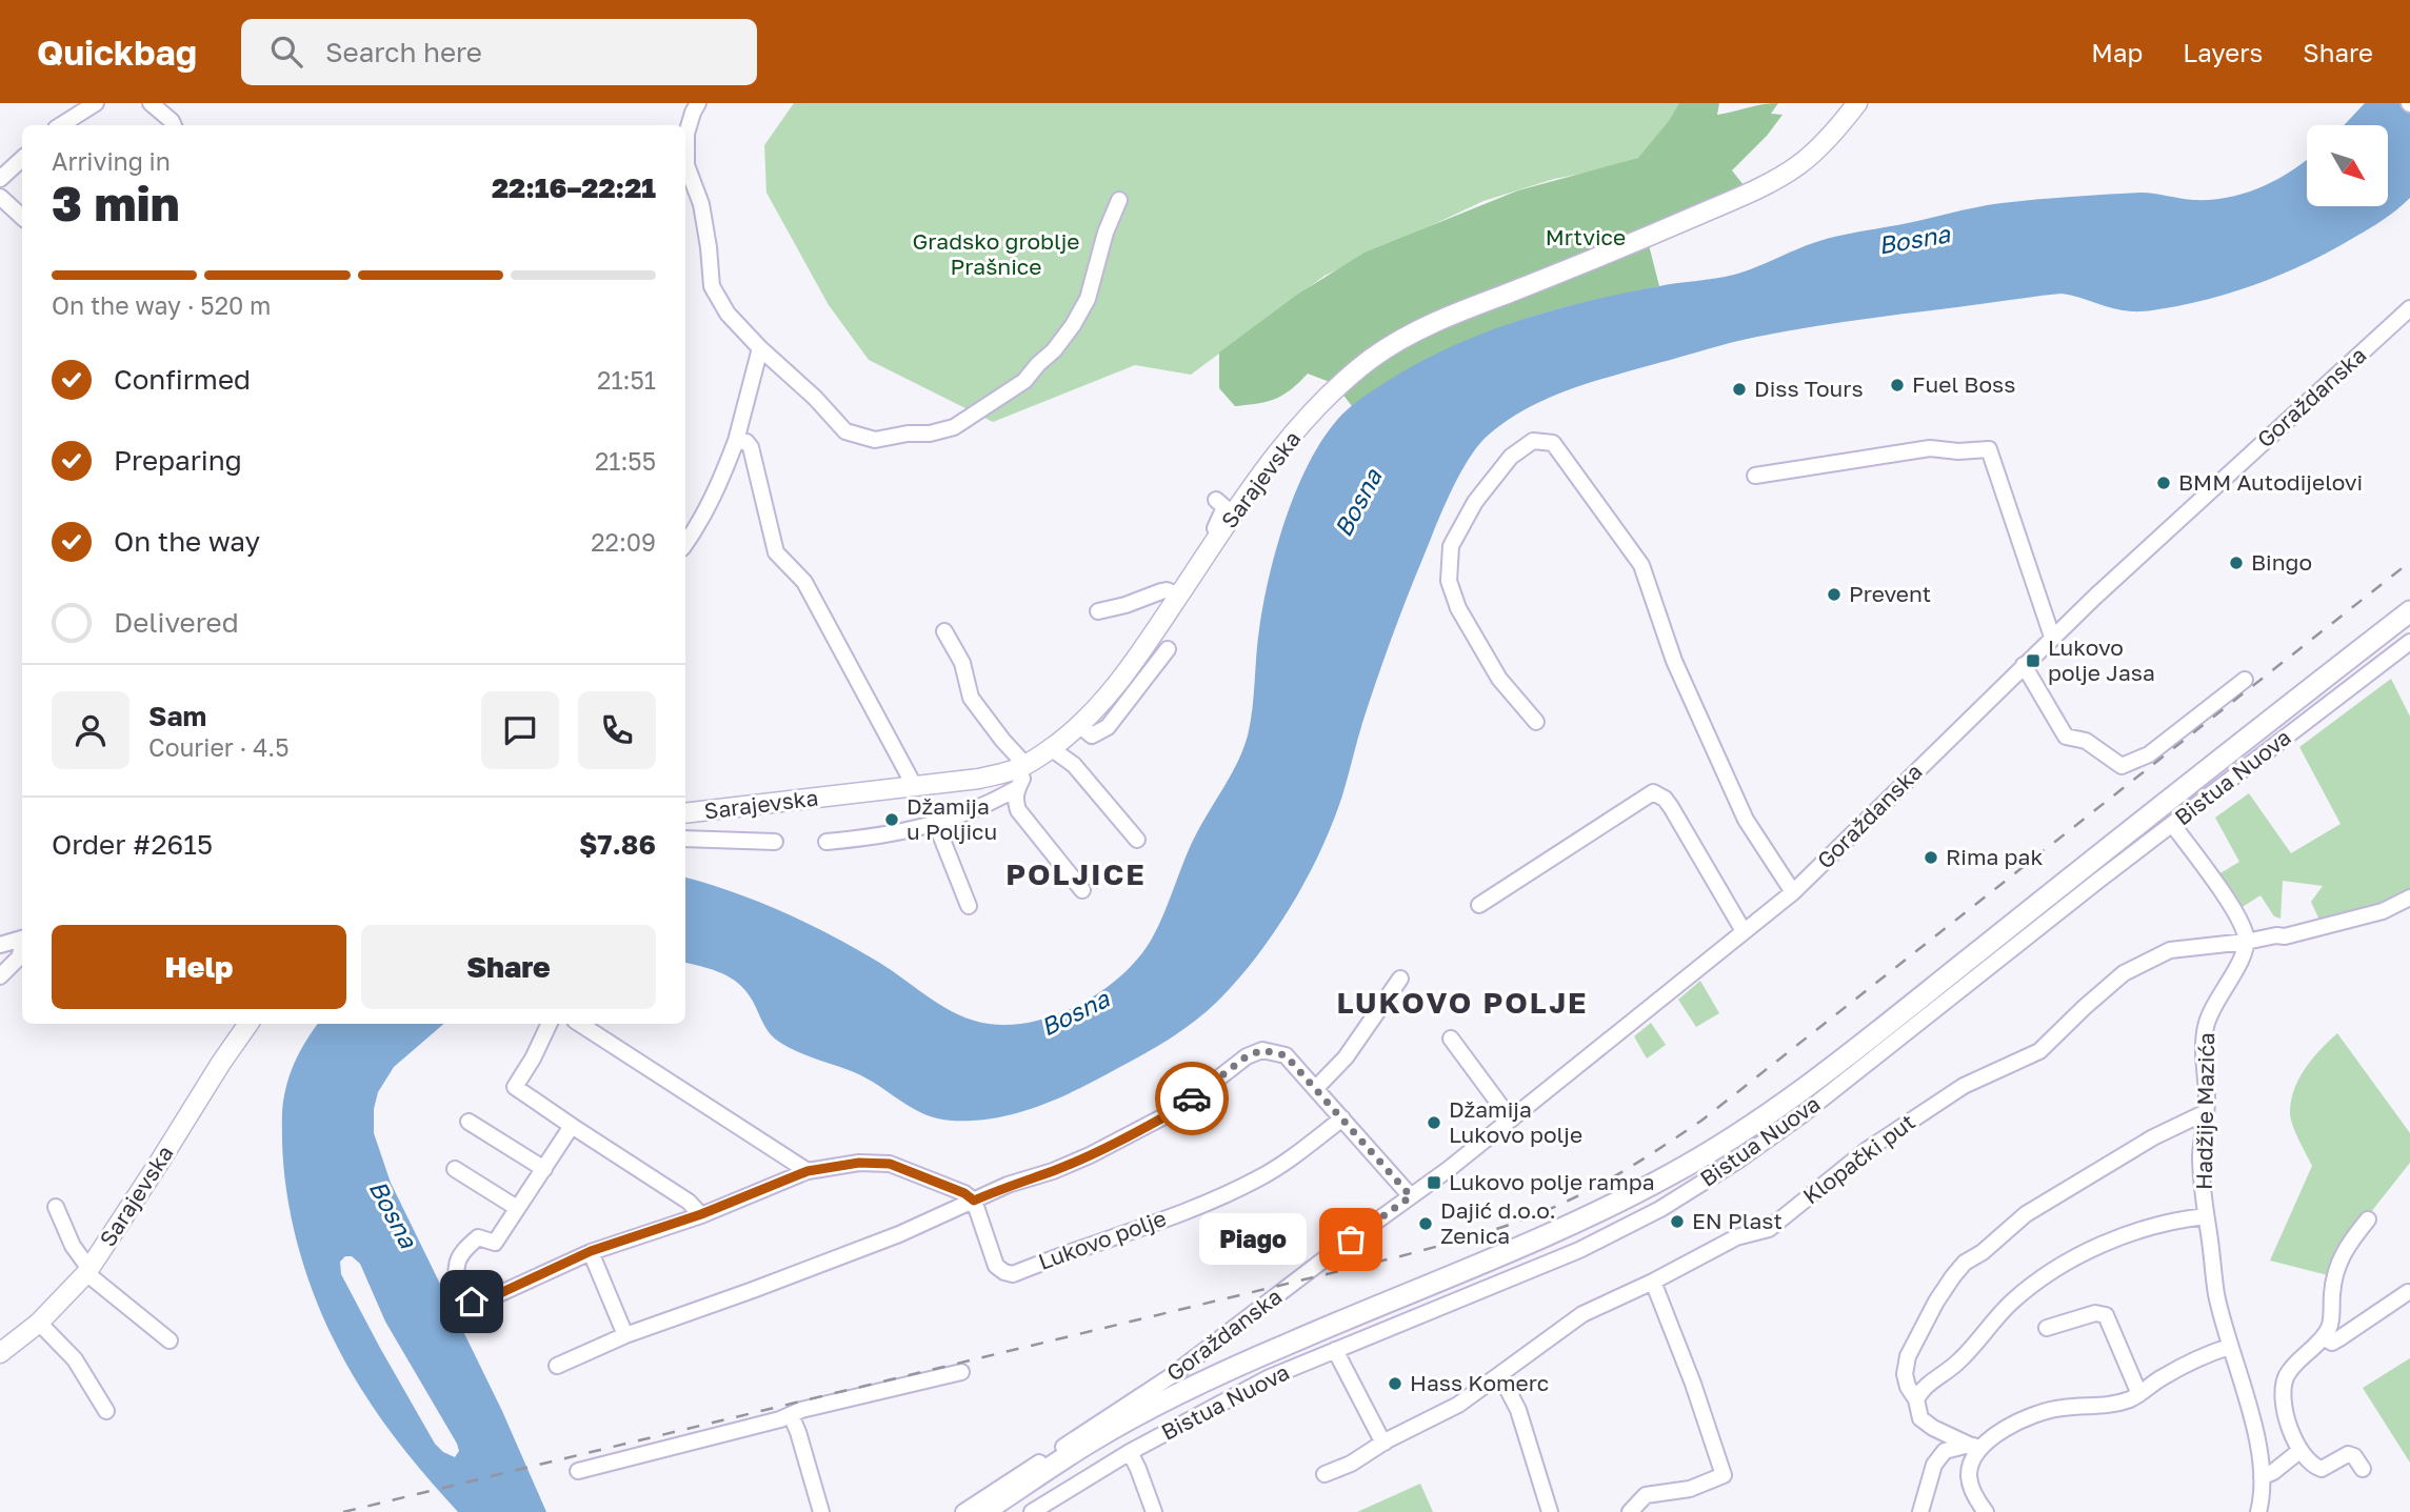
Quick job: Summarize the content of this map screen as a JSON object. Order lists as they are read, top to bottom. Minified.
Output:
{"streets":{"main road":["Sarajevska"],"street":["Goraždanska","Bistua Nuova","Hadžije Mazića","Klopački put","Lukovo polje"]},"crossings":[["Hadžije Mazića","Klopački put"]],"districts":["POLJICE","LUKOVO POLJE"],"water":["Bosna"],"parks":["Mrtvice","Gradsko groblje Prašnice"],"places":{"other":["Fuel Boss","Diss Tours","BMM Autodijelovi","Bingo","Prevent","Džamija u Poljicu","Rima pak","Džamija Lukovo polje","EN Plast","Dajić d.o.o. Zenica","Piago","Hass Komerc"],"transit":["Lukovo polje Jasa","Lukovo polje rampa"]},"north":"bottom right","page":{"header":"Quickbag","search":"Search here","nav":["Map","Layers","Share"],"heading":["3 min","Arriving in","22:16–22:21"],"panel":["Sam","Courier · 4.5","Order #2615","$7.86"],"bar":"On the way · 520 m","list":[["Confirmed","21:51"],["Preparing","21:55"],["On the way","22:09"],"Delivered"],"buttons":["Help","Share"],"bubble":"Piago"}}
